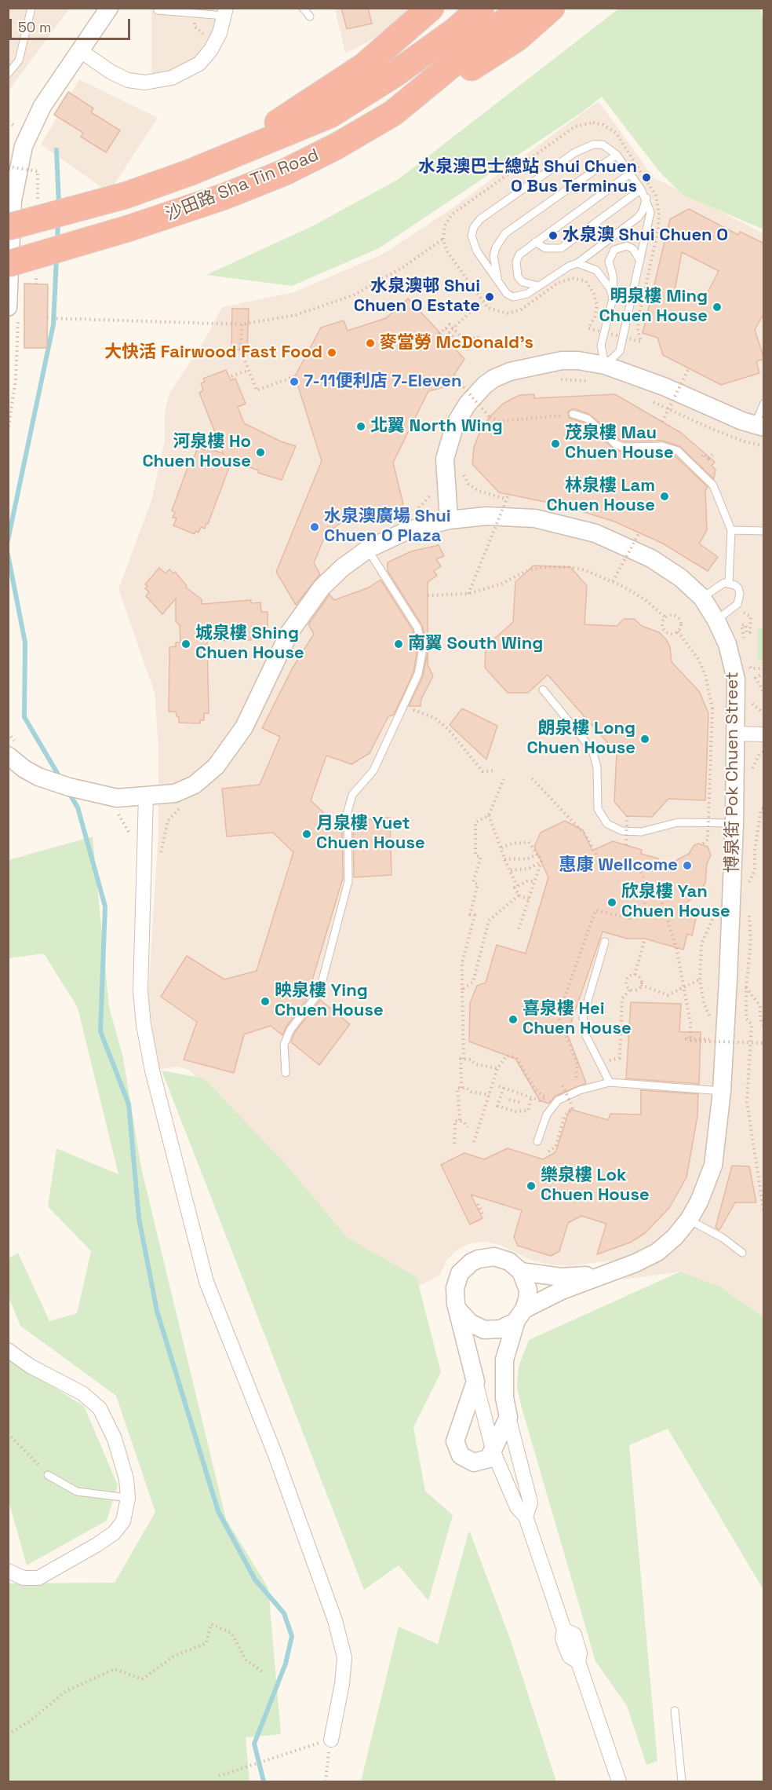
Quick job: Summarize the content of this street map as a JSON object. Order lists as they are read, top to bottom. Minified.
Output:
{"streets":{"highway":["沙田路 Sha Tin Road"],"street":["博泉街 Pok Chuen Street"]},"places":["水泉澳巴士總站 Shui Chuen O Bus Terminus","水泉澳 Shui Chuen O","水泉澳邨 Shui Chuen O Estate","明泉樓 Ming Chuen House","麥當勞 McDonald's","大快活 Fairwood Fast Food","7-11便利店 7-Eleven","北翼 North Wing","茂泉樓 Mau Chuen House","河泉樓 Ho Chuen House","林泉樓 Lam Chuen House","水泉澳廣場 Shui Chuen O Plaza","城泉樓 Shing Chuen House","南翼 South Wing","朗泉樓 Long Chuen House","月泉樓 Yuet Chuen House","惠康 Wellcome","欣泉樓 Yan Chuen House","映泉樓 Ying Chuen House","喜泉樓 Hei Chuen House","樂泉樓 Lok Chuen House"],"scale_bar":"50 m"}
